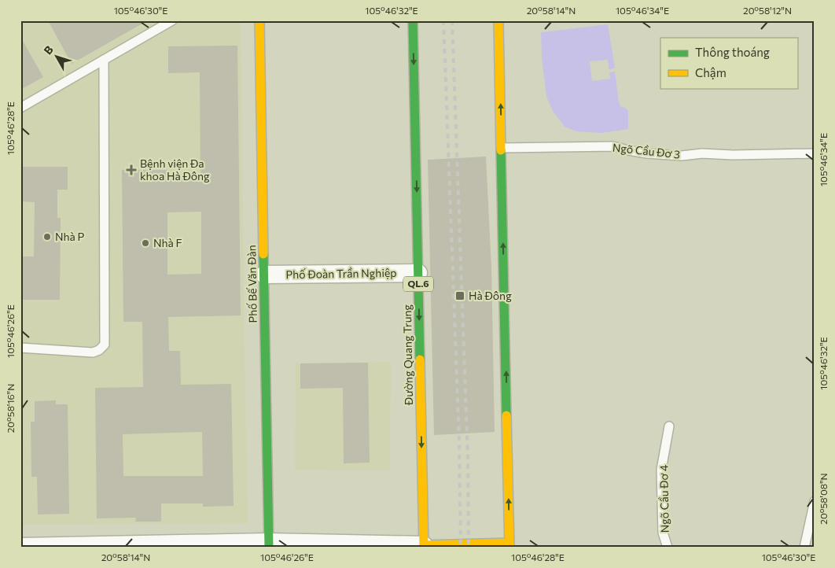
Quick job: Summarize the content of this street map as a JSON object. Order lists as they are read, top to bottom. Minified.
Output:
{"streets":{"main road":["Phố Bế Văn Đàn","QL.6","Đường Quang Trung"],"street":["Phố Đoàn Trần Nghiệp"],"lane":["Ngõ Cầu Đơ 3","Ngõ Cầu Đơ 4"]},"crossings":[["Phố Đoàn Trần Nghiệp","Phố Bế Văn Đàn"],["Phố Đoàn Trần Nghiệp","Đường Quang Trung"]],"one_way":["Đường Quang Trung"],"places":{"health":["Bệnh viện Đa khoa Hà Đông"],"other":["Nhà P","Nhà F"],"transit":["Hà Đông"]},"legend":["Thông thoáng","Chậm"],"north":"top left","coordinates":["105°46'30\"E","105°46'32\"E","20°58'14\"N","105°46'34\"E","20°58'12\"N","105°46'28\"E","105°46'26\"E","20°58'16\"N","20°58'08\"N"]}
